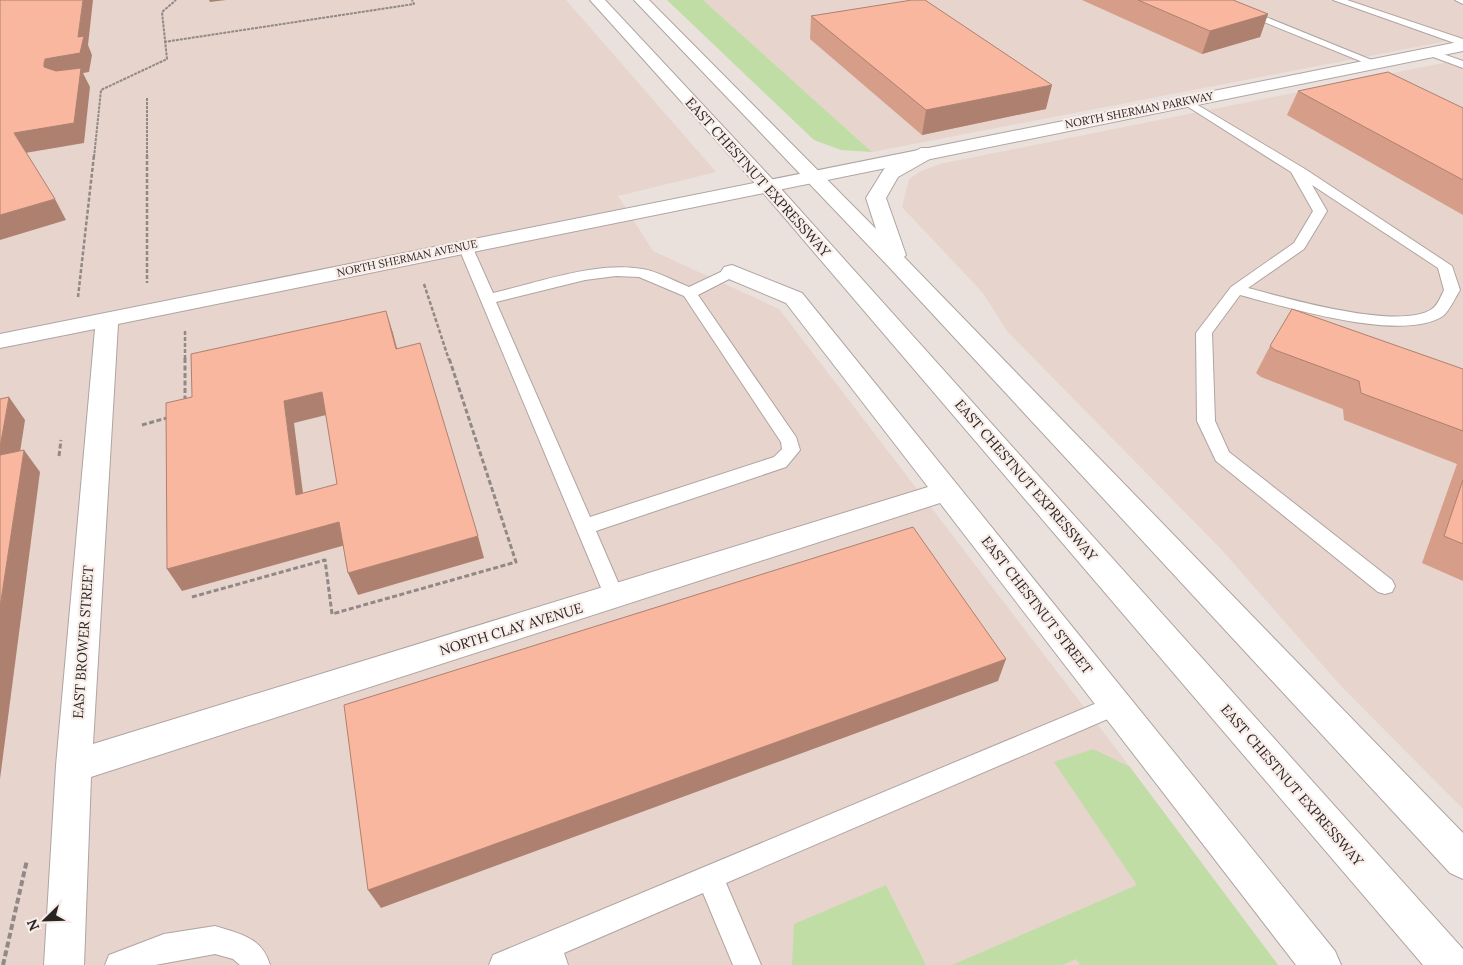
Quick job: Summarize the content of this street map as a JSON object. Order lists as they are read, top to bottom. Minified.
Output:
{"streets":{"street":["NORTH SHERMAN PARKWAY","EAST CHESTNUT EXPRESSWAY","NORTH SHERMAN AVENUE","EAST CHESTNUT STREET","NORTH CLAY AVENUE","EAST BROWER STREET"]},"crossings":[["NORTH SHERMAN PARKWAY","NORTH SHERMAN AVENUE"],["EAST CHESTNUT EXPRESSWAY","NORTH SHERMAN AVENUE"],["NORTH SHERMAN AVENUE","EAST BROWER STREET"],["EAST CHESTNUT STREET","NORTH CLAY AVENUE"],["NORTH CLAY AVENUE","EAST BROWER STREET"]],"north":"bottom left"}
